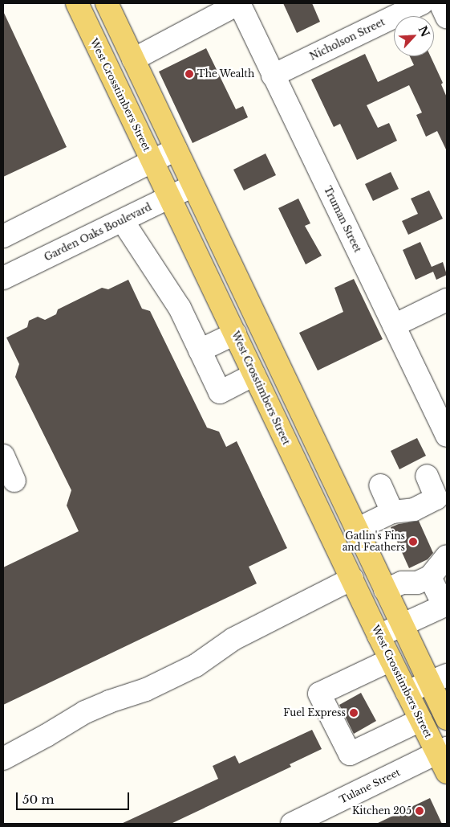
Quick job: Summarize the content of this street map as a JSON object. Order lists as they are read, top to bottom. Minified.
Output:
{"streets":{"main road":["West Crosstimbers Street"],"street":["Nicholson Street","Truman Street","Garden Oaks Boulevard","Tulane Street"]},"crossings":[["Nicholson Street","Truman Street"],["West Crosstimbers Street","Garden Oaks Boulevard"],["West Crosstimbers Street","Tulane Street"]],"places":["The Wealth","Gatlin's Fins and Feathers","Fuel Express","Kitchen 205"],"scale_bar":"50 m","north":"top right"}
